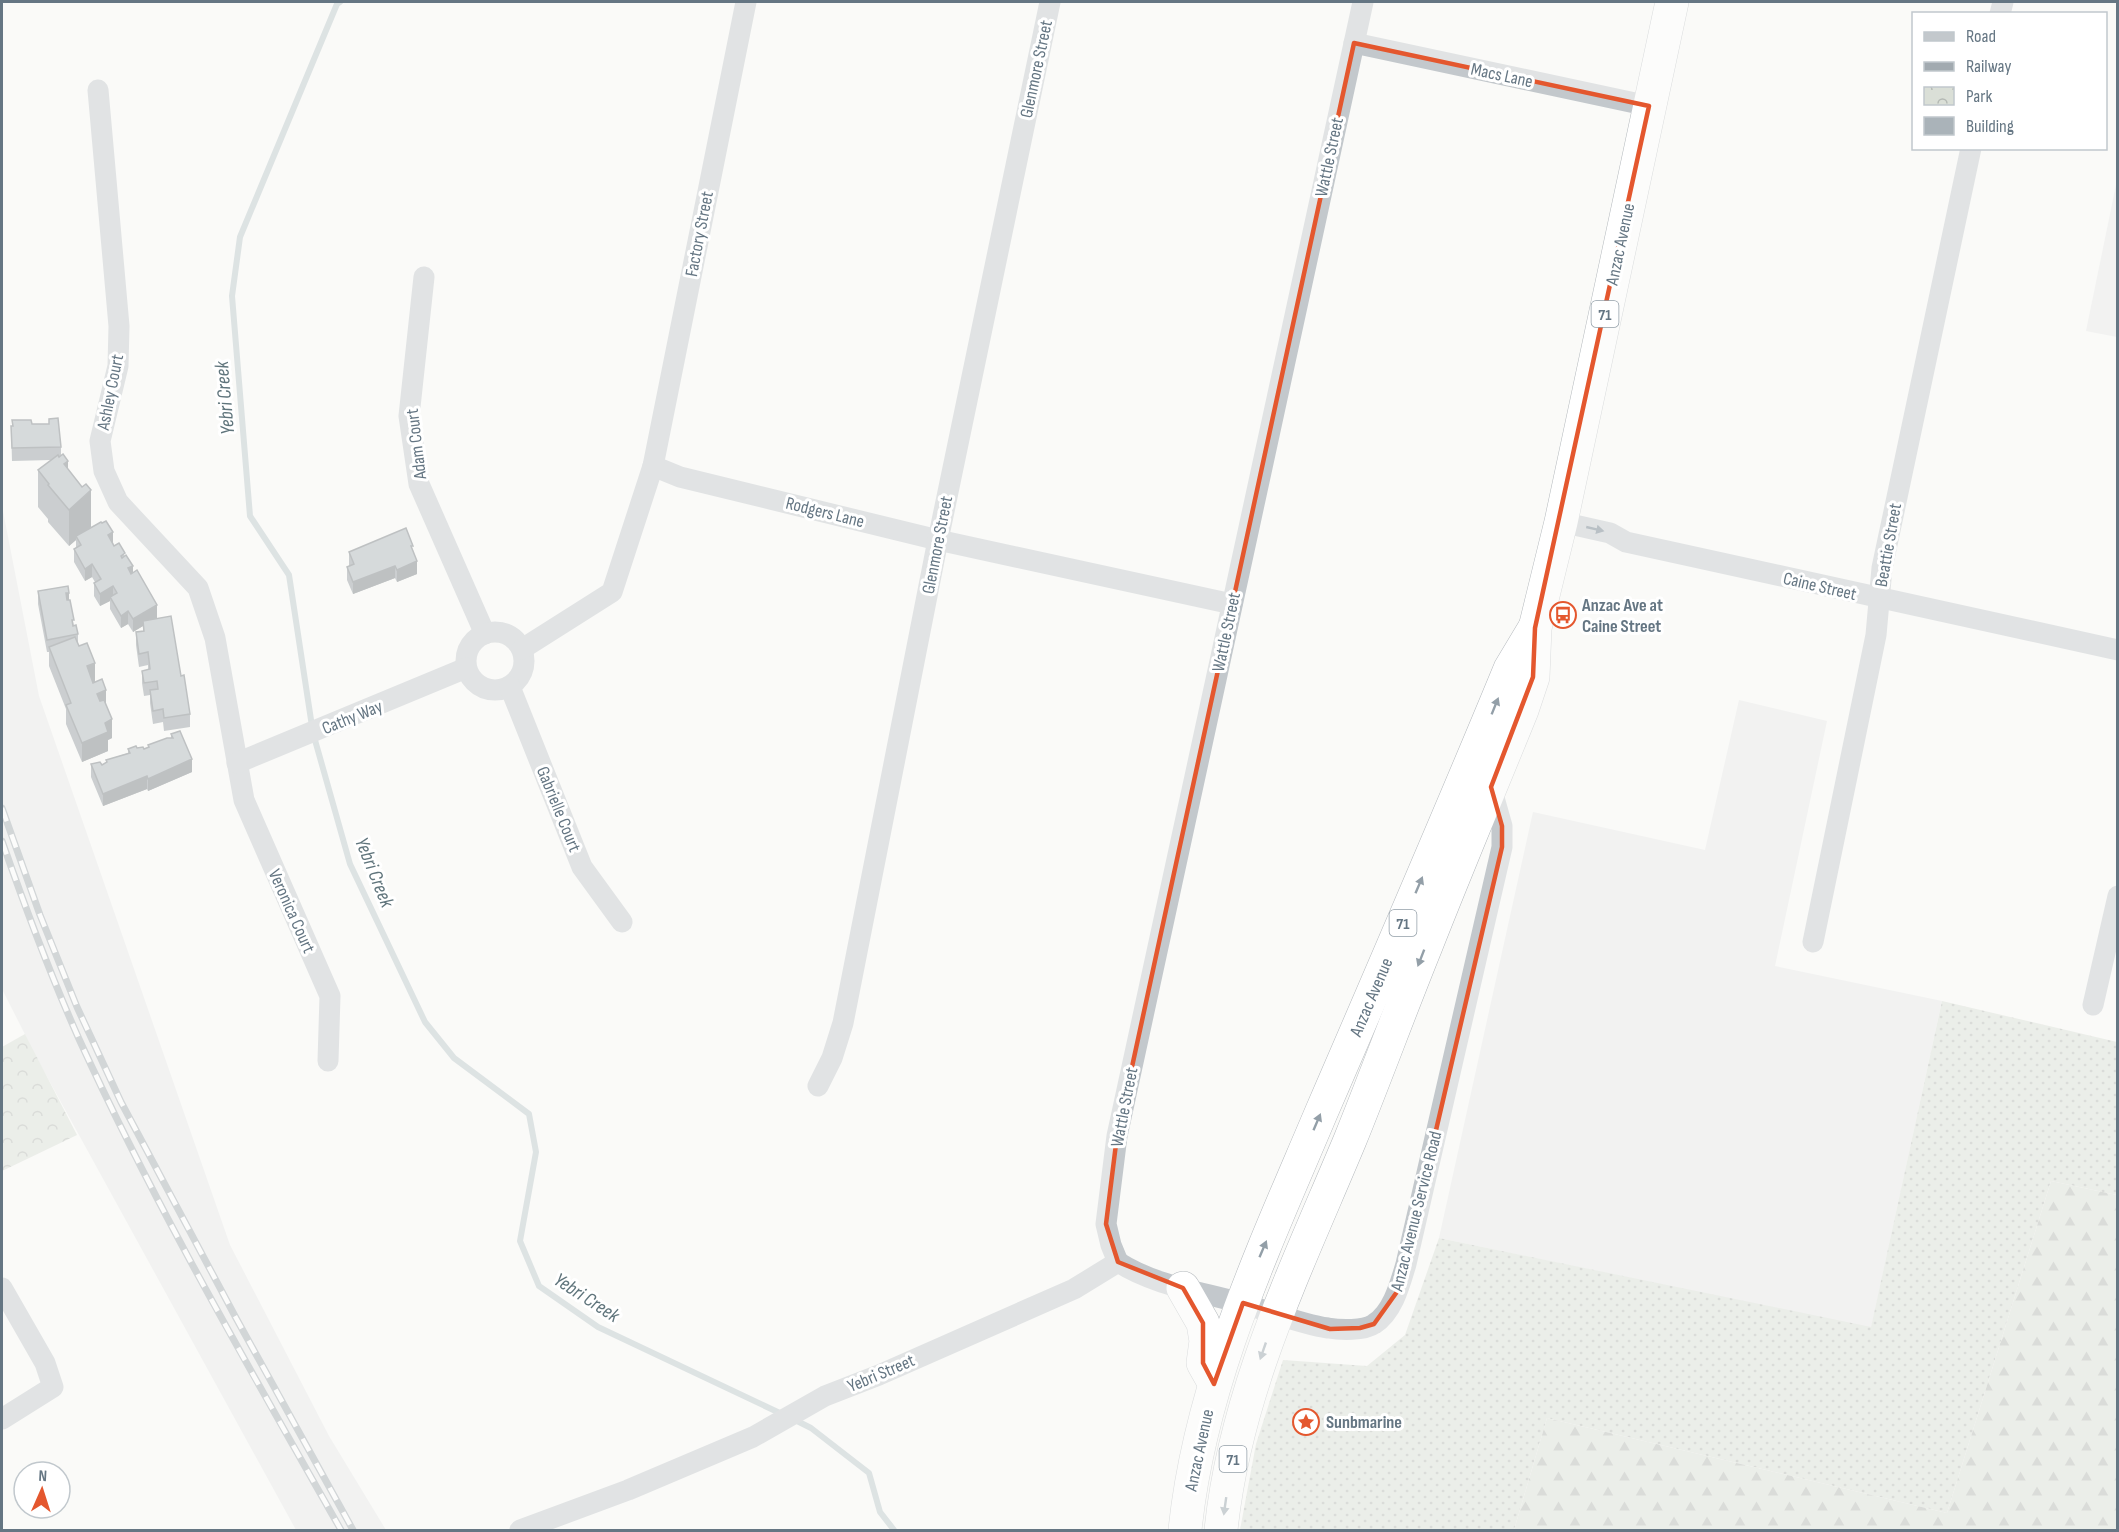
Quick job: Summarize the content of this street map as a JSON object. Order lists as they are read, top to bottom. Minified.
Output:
{"streets":{"highway":["Anzac Avenue","71"],"street":["Glenmore Street","Macs Lane","Wattle Street","Factory Street","Ashley Court","Adam Court","Rodgers Lane","Beattie Street","Caine Street","Cathy Way","Gabrielle Court","Veronica Court","Anzac Avenue Service Road","Yebri Street"]},"crossings":[["Glenmore Street","Rodgers Lane"],["Macs Lane","Wattle Street"],["Macs Lane","Anzac Avenue"],["Wattle Street","Rodgers Lane"],["Wattle Street","Yebri Street"],["Factory Street","Rodgers Lane"],["Anzac Avenue","Caine Street"],["Anzac Avenue","Anzac Avenue Service Road"],["Ashley Court","Cathy Way"],["Ashley Court","Veronica Court"],["Adam Court","Cathy Way"],["Adam Court","Gabrielle Court"],["Beattie Street","Caine Street"],["Cathy Way","Gabrielle Court"],["Cathy Way","Veronica Court"]],"one_way":["Caine Street"],"water":["Yebri Creek"],"places":{"bus stop":["Anzac Ave at Caine Street"],"place":["Sunbmarine"]},"legend":["Road","Railway","Park","Building"],"north":"top"}
